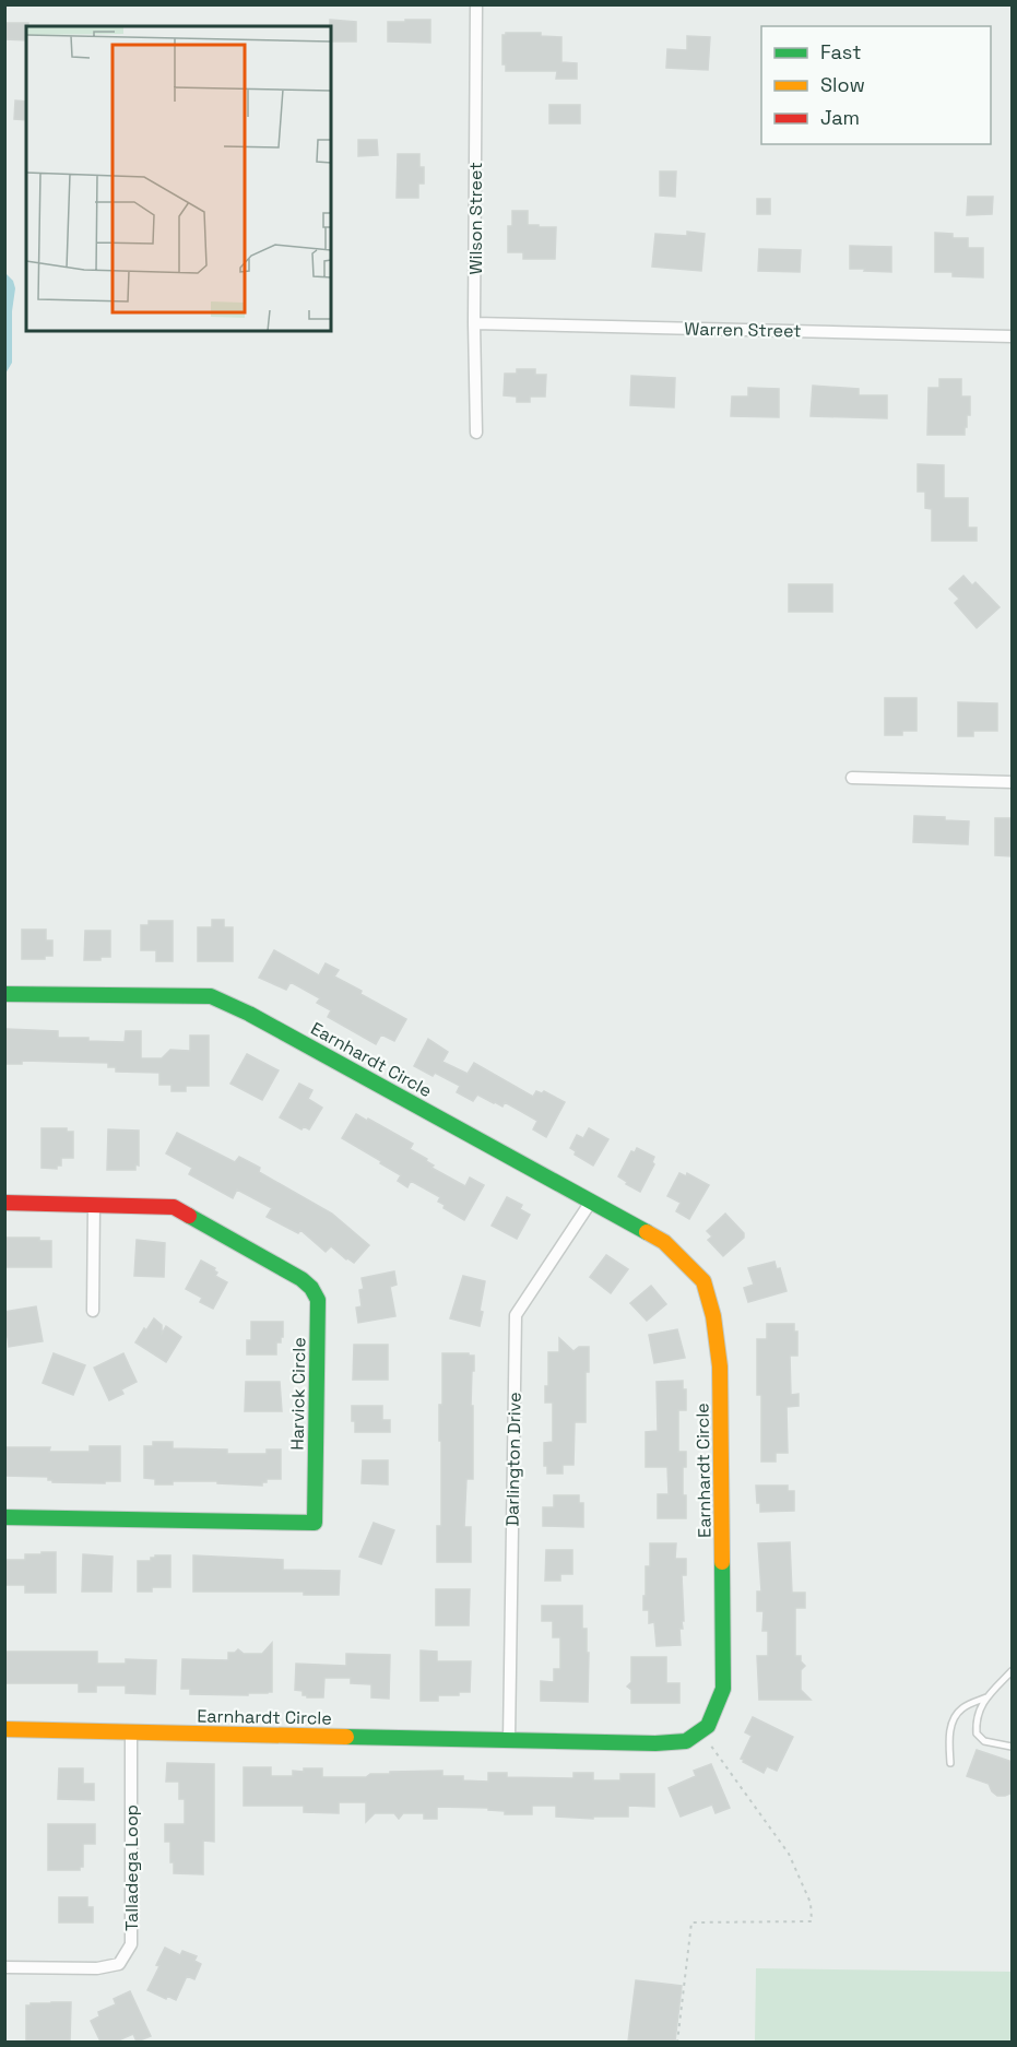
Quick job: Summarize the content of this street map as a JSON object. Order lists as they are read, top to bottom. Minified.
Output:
{"streets":{"street":["Wilson Street","Warren Street","Earnhardt Circle","Harvick Circle","Darlington Drive","Talladega Loop"]},"crossings":[["Wilson Street","Warren Street"],["Earnhardt Circle","Darlington Drive"],["Earnhardt Circle","Talladega Loop"]],"legend":["Fast","Slow","Jam"]}
